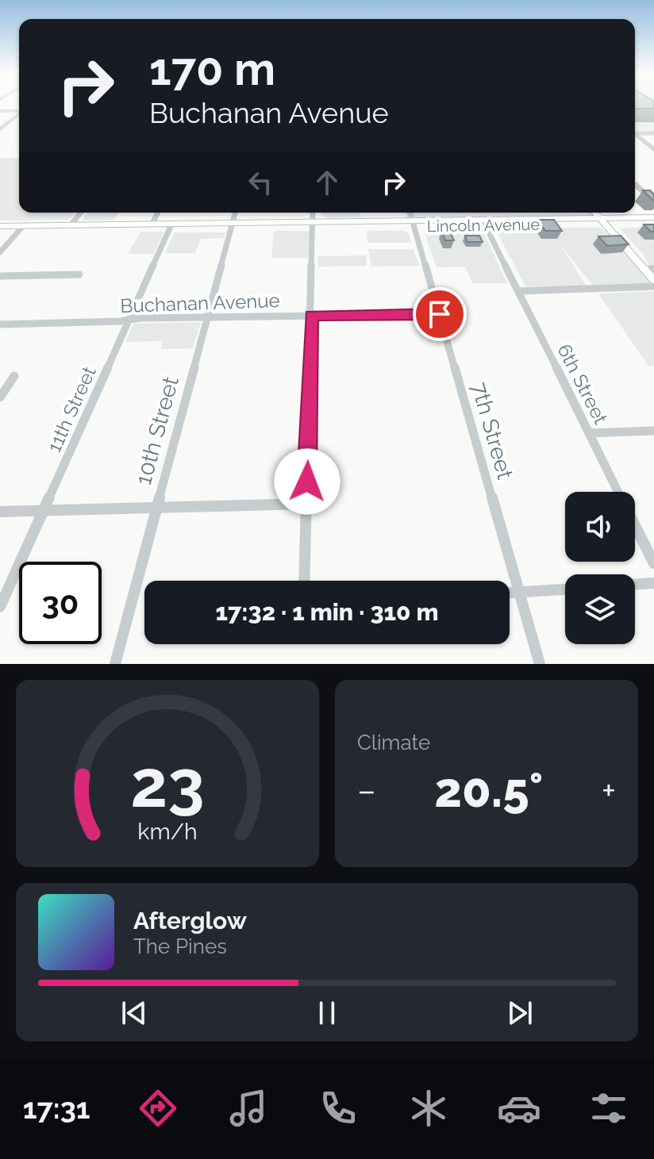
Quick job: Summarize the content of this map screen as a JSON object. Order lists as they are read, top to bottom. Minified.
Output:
{"streets":{"main road":["Lincoln Avenue"],"street":["Buchanan Avenue","6th Street","11th Street","10th Street","7th Street"]},"crossings":[["Lincoln Avenue","6th Street"],["Lincoln Avenue","11th Street"],["Lincoln Avenue","10th Street"],["Lincoln Avenue","7th Street"],["Buchanan Avenue","11th Street"],["Buchanan Avenue","10th Street"],["Buchanan Avenue","7th Street"]],"page":{"turn":["170 m","Buchanan Avenue"],"limit":"30","trip":"17:32 · 1 min · 310 m","tile":"Climate","heat":["−","20.5°","+"],"song":["Afterglow","The Pines"],"tabs":"17:31","gauge":["23","km/h"]}}
